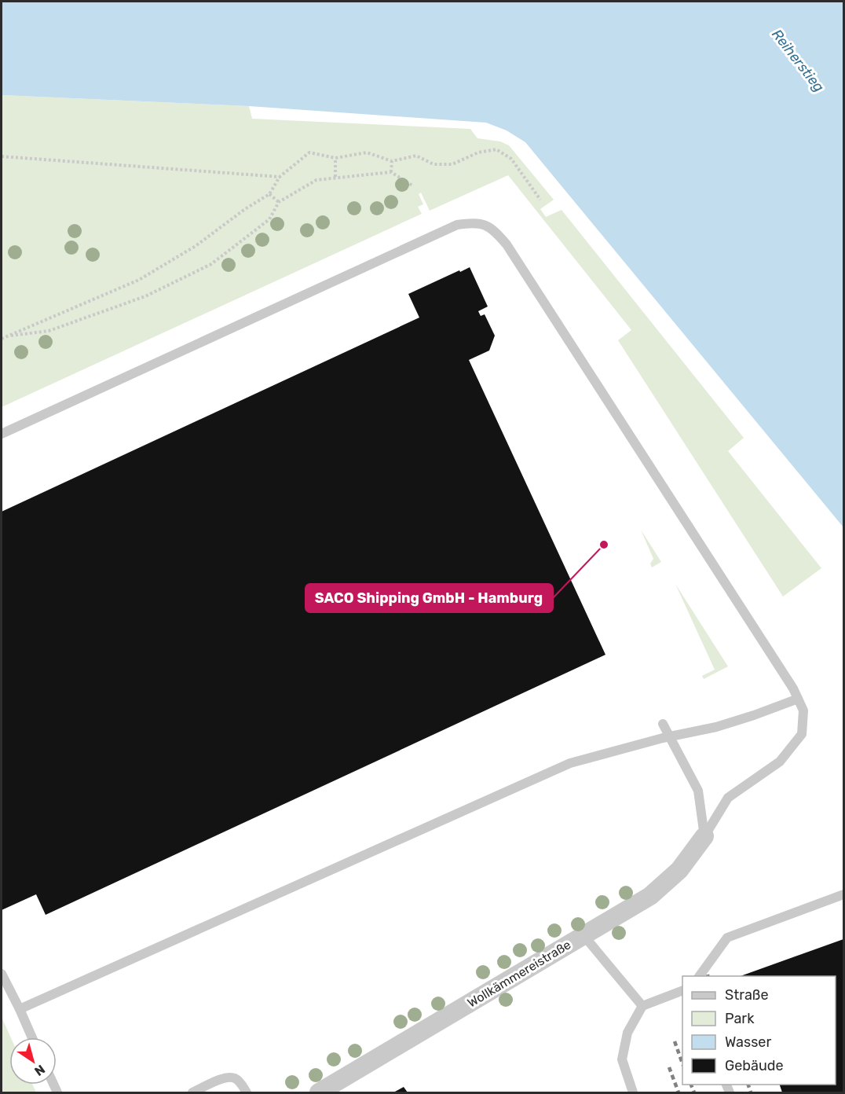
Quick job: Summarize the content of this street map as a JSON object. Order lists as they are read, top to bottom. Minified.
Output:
{"streets":{"street":["Wollkämmereistraße"]},"water":["Reiherstieg"],"places":["SACO Shipping GmbH - Hamburg"],"legend":["Straße","Park","Wasser","Gebäude"],"north":"bottom right"}
